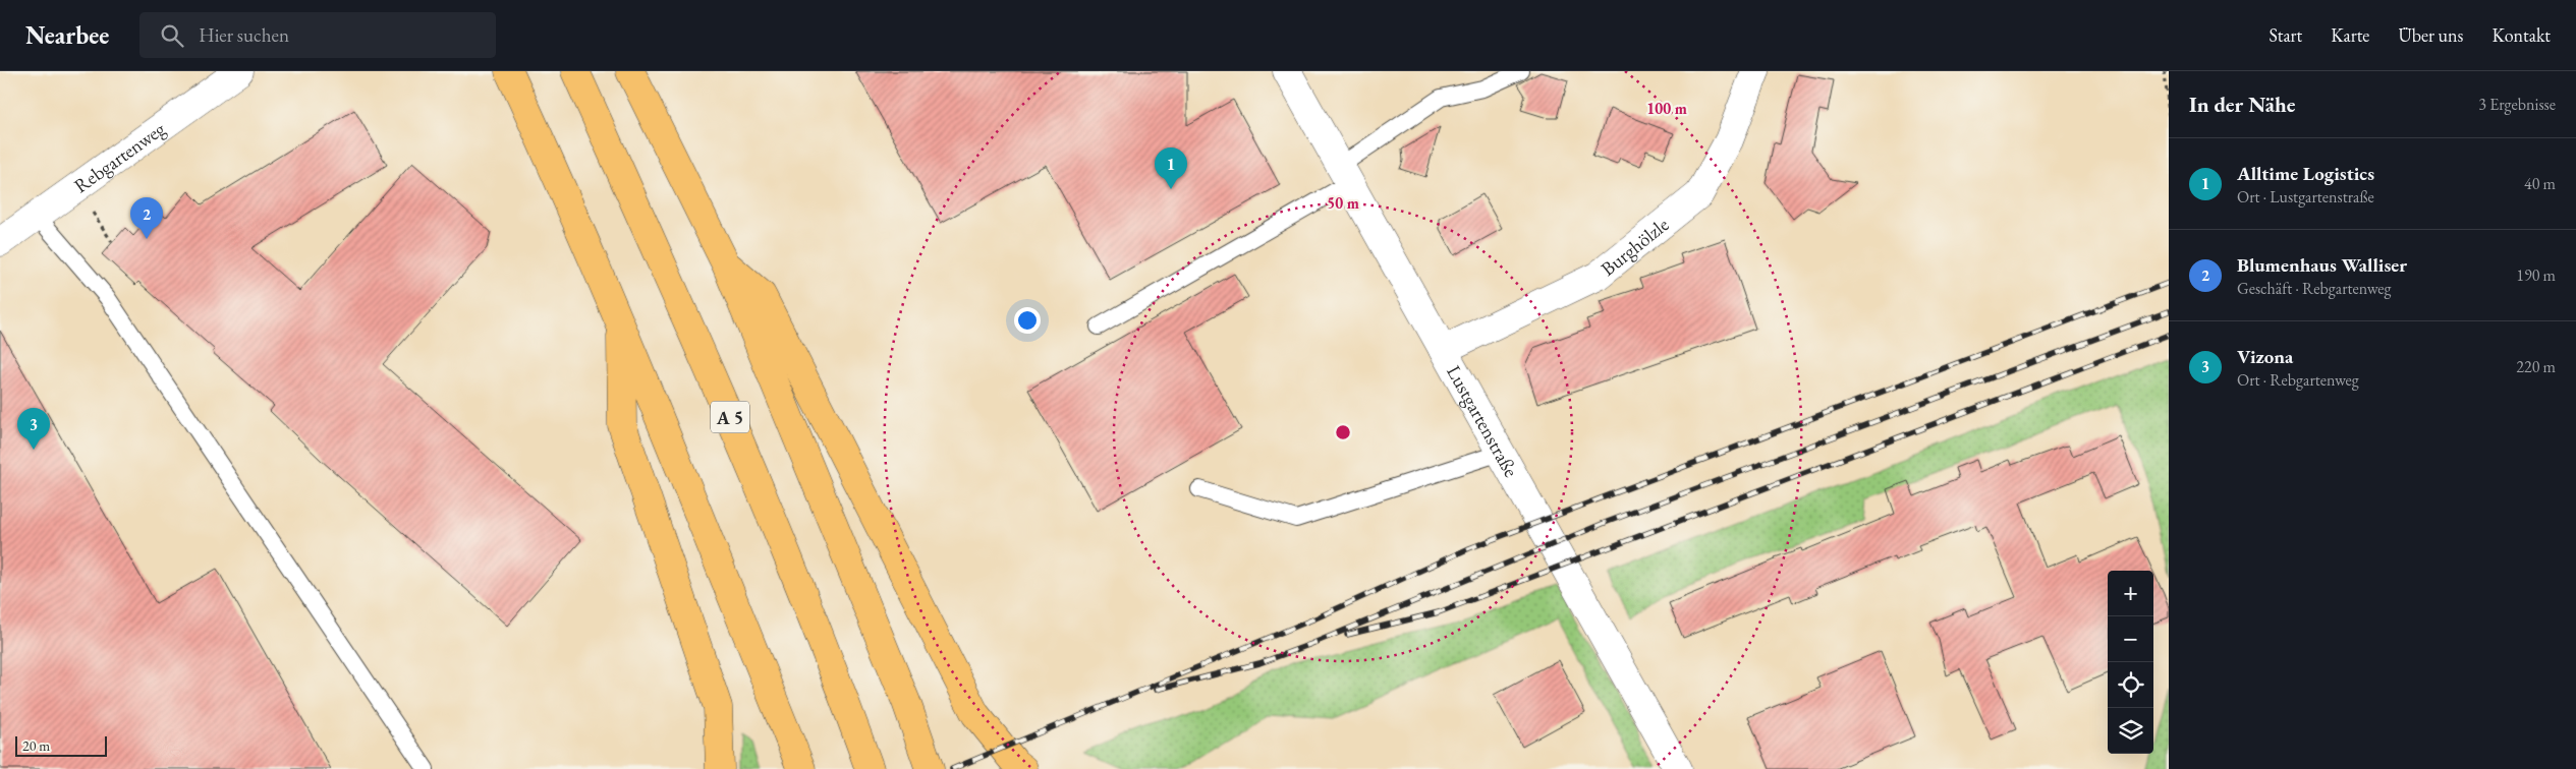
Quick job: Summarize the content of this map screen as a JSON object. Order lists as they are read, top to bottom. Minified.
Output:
{"streets":{"highway":["A 5"],"street":["Rebgartenweg","Burghölzle","Lustgartenstraße"]},"crossings":[["Burghölzle","Lustgartenstraße"]],"scale_bar":"20 m","page":{"header":"Nearbee","search":"Hier suchen","nav":["Start","Karte","Über uns","Kontakt"],"heading":["In der Nähe","3 Ergebnisse"],"list":[{"mark":"1","name":"Alltime Logistics","note":"Ort · Lustgartenstraße","value":"40 m"},{"mark":"2","name":"Blumenhaus Walliser","note":"Geschäft · Rebgartenweg","value":"190 m"},{"mark":"3","name":"Vizona","note":"Ort · Rebgartenweg","value":"220 m"}],"pins":["1","2","3"],"map_buttons":["+","−"],"scale":"20 m"},"rings":["100 m","50 m"]}
